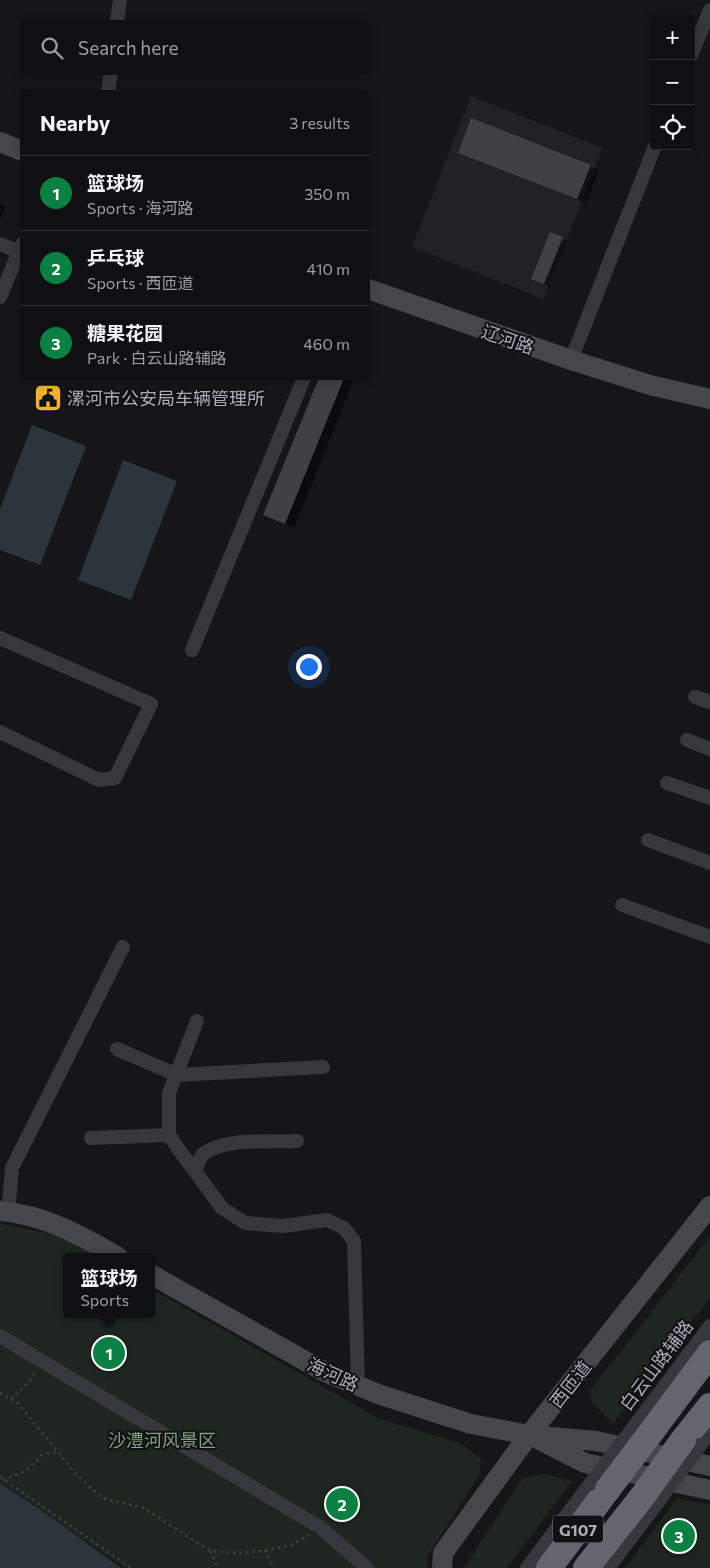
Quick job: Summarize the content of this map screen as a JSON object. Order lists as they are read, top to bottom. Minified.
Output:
{"streets":{"highway":["G107"],"street":["辽河路","白云山路辅路","海河路","西匝道"]},"crossings":[["白云山路辅路","G107"],["海河路","西匝道"]],"parks":["沙澧河风景区"],"places":{"public building":["漯河市公安局车辆管理所"]},"page":{"map_buttons":["+","−"],"search":"Search here","heading":["Nearby","3 results"],"list":[{"mark":"1","name":"篮球场","note":"Sports · 海河路","value":"350 m"},{"mark":"2","name":"乒乓球","note":"Sports · 西匝道","value":"410 m"},{"mark":"3","name":"糖果花园","note":"Park · 白云山路辅路","value":"460 m"}],"popup":["篮球场","Sports"],"pins":["1","2","3"]}}
